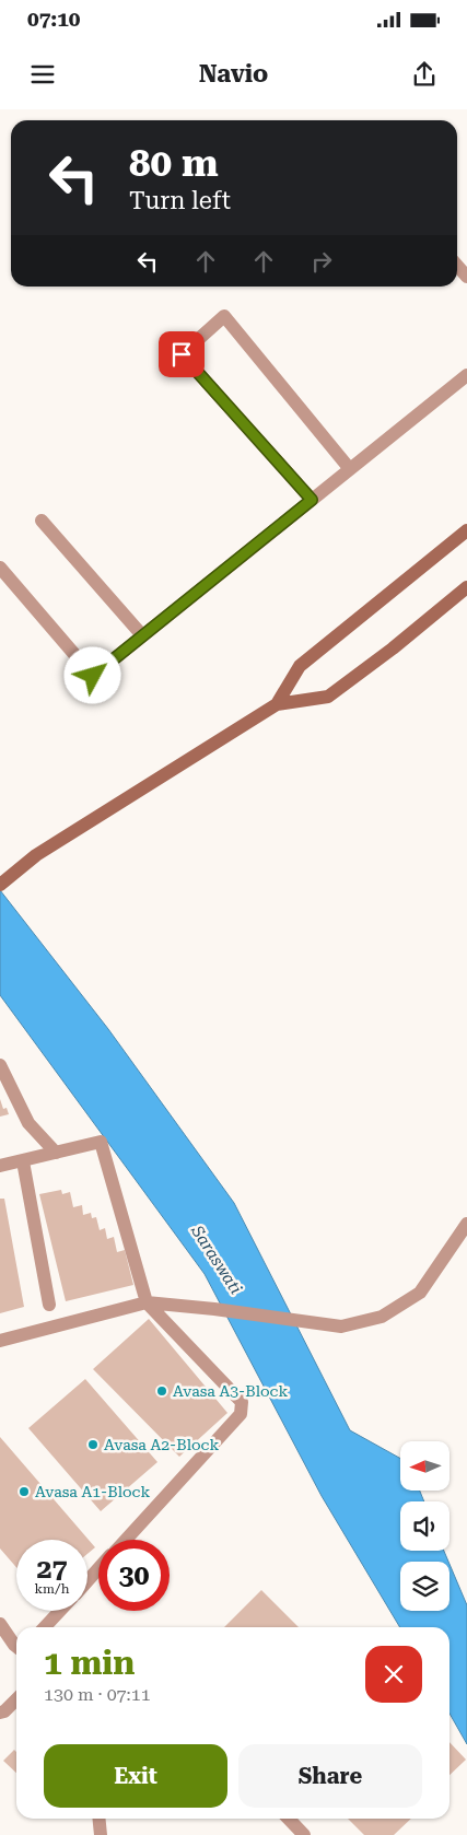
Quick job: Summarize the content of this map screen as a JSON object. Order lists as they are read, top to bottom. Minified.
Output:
{"water":["Saraswati"],"places":["Avasa A3-Block","Avasa A2-Block","Avasa A1-Block"],"north":"left","page":{"status":"07:10","header":"Navio","turn":["80 m","Turn left"],"speed":"27 km/h","limit":"30","heading":["1 min","130 m · 07:11"],"buttons":["Exit","Share"]}}
